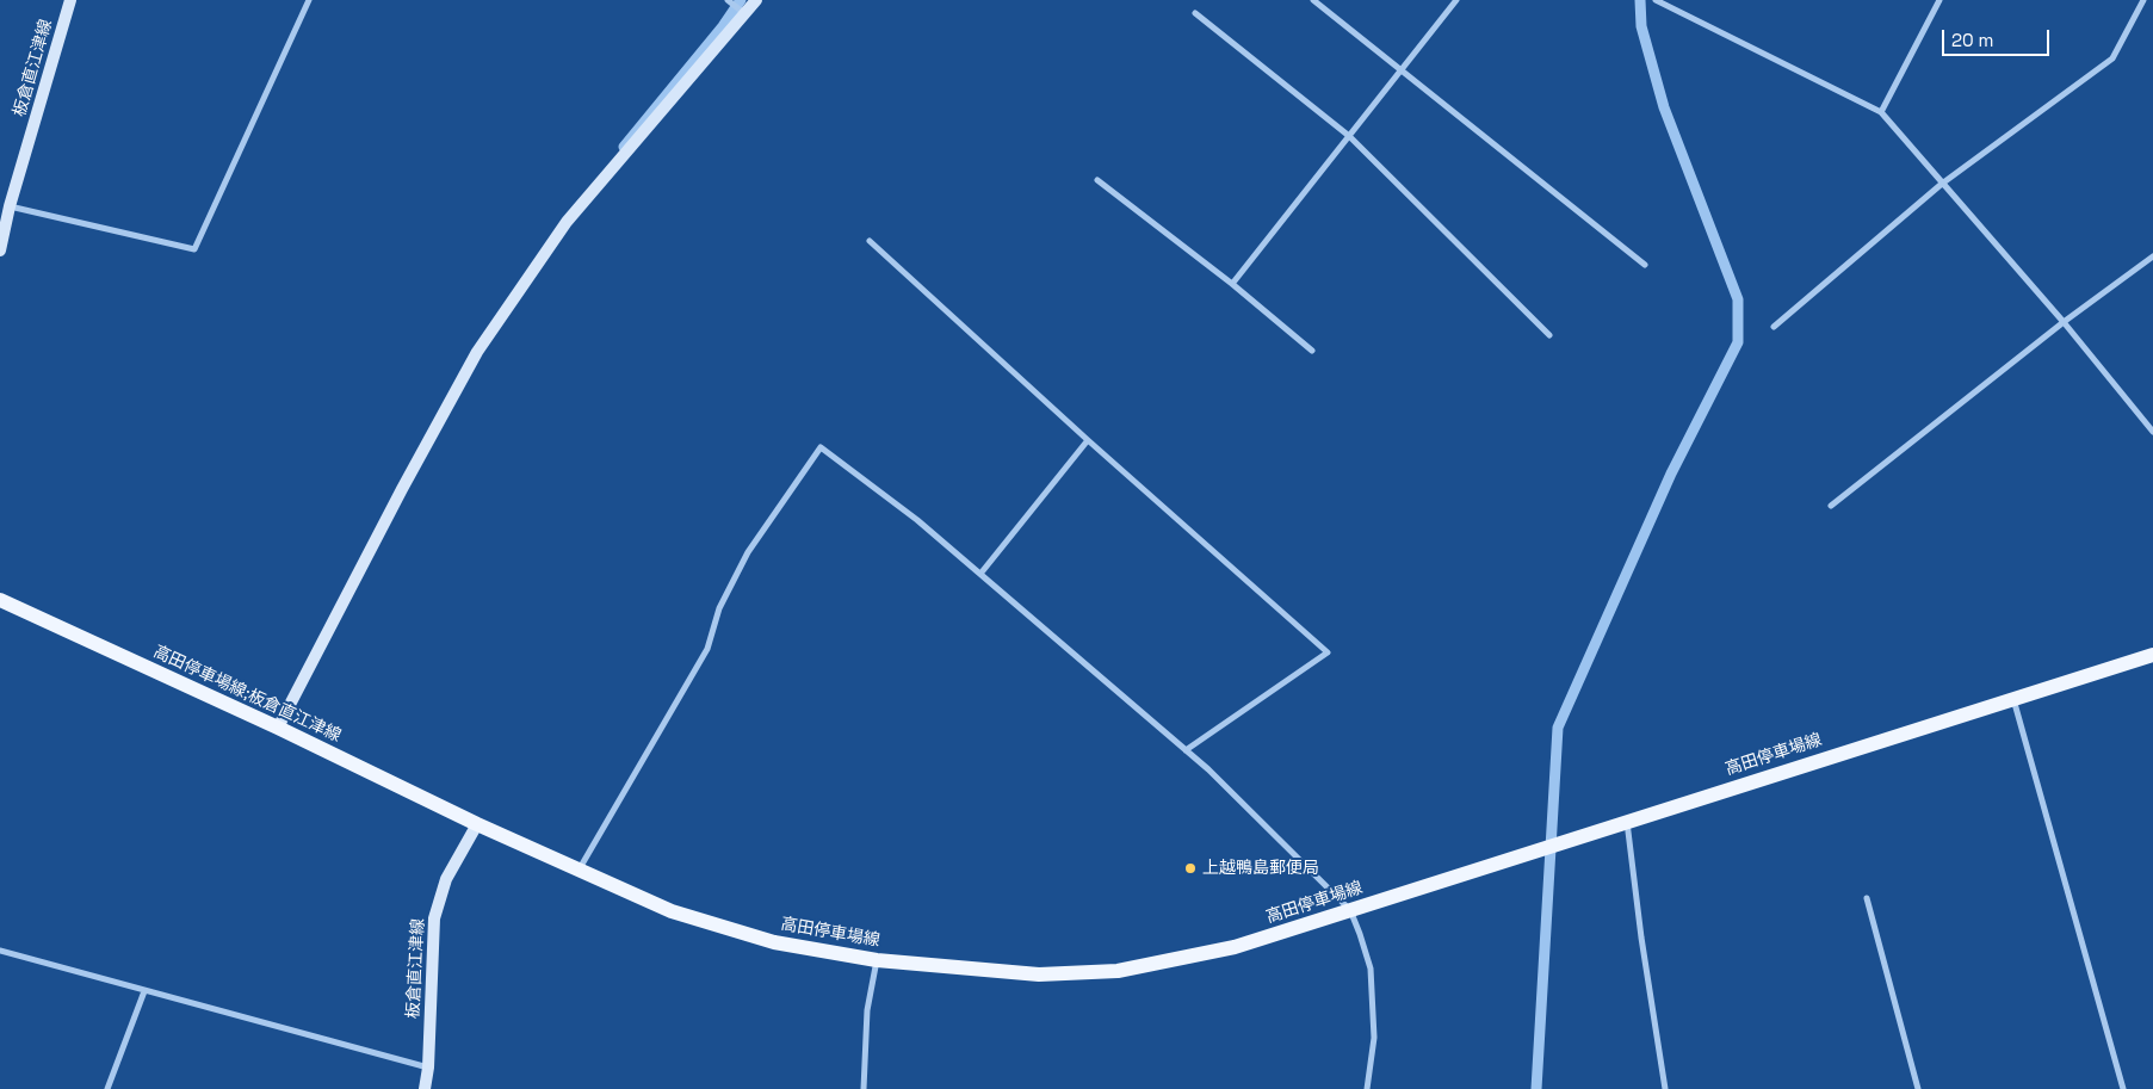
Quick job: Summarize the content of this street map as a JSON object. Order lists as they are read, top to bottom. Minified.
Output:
{"streets":{"main road":["高田停車場線;板倉直江津線","高田停車場線"],"street":["板倉直江津線"]},"crossings":[["板倉直江津線","高田停車場線;板倉直江津線"],["板倉直江津線","高田停車場線"],["高田停車場線;板倉直江津線","高田停車場線"]],"places":["上越鴨島郵便局"],"scale_bar":"20 m"}
